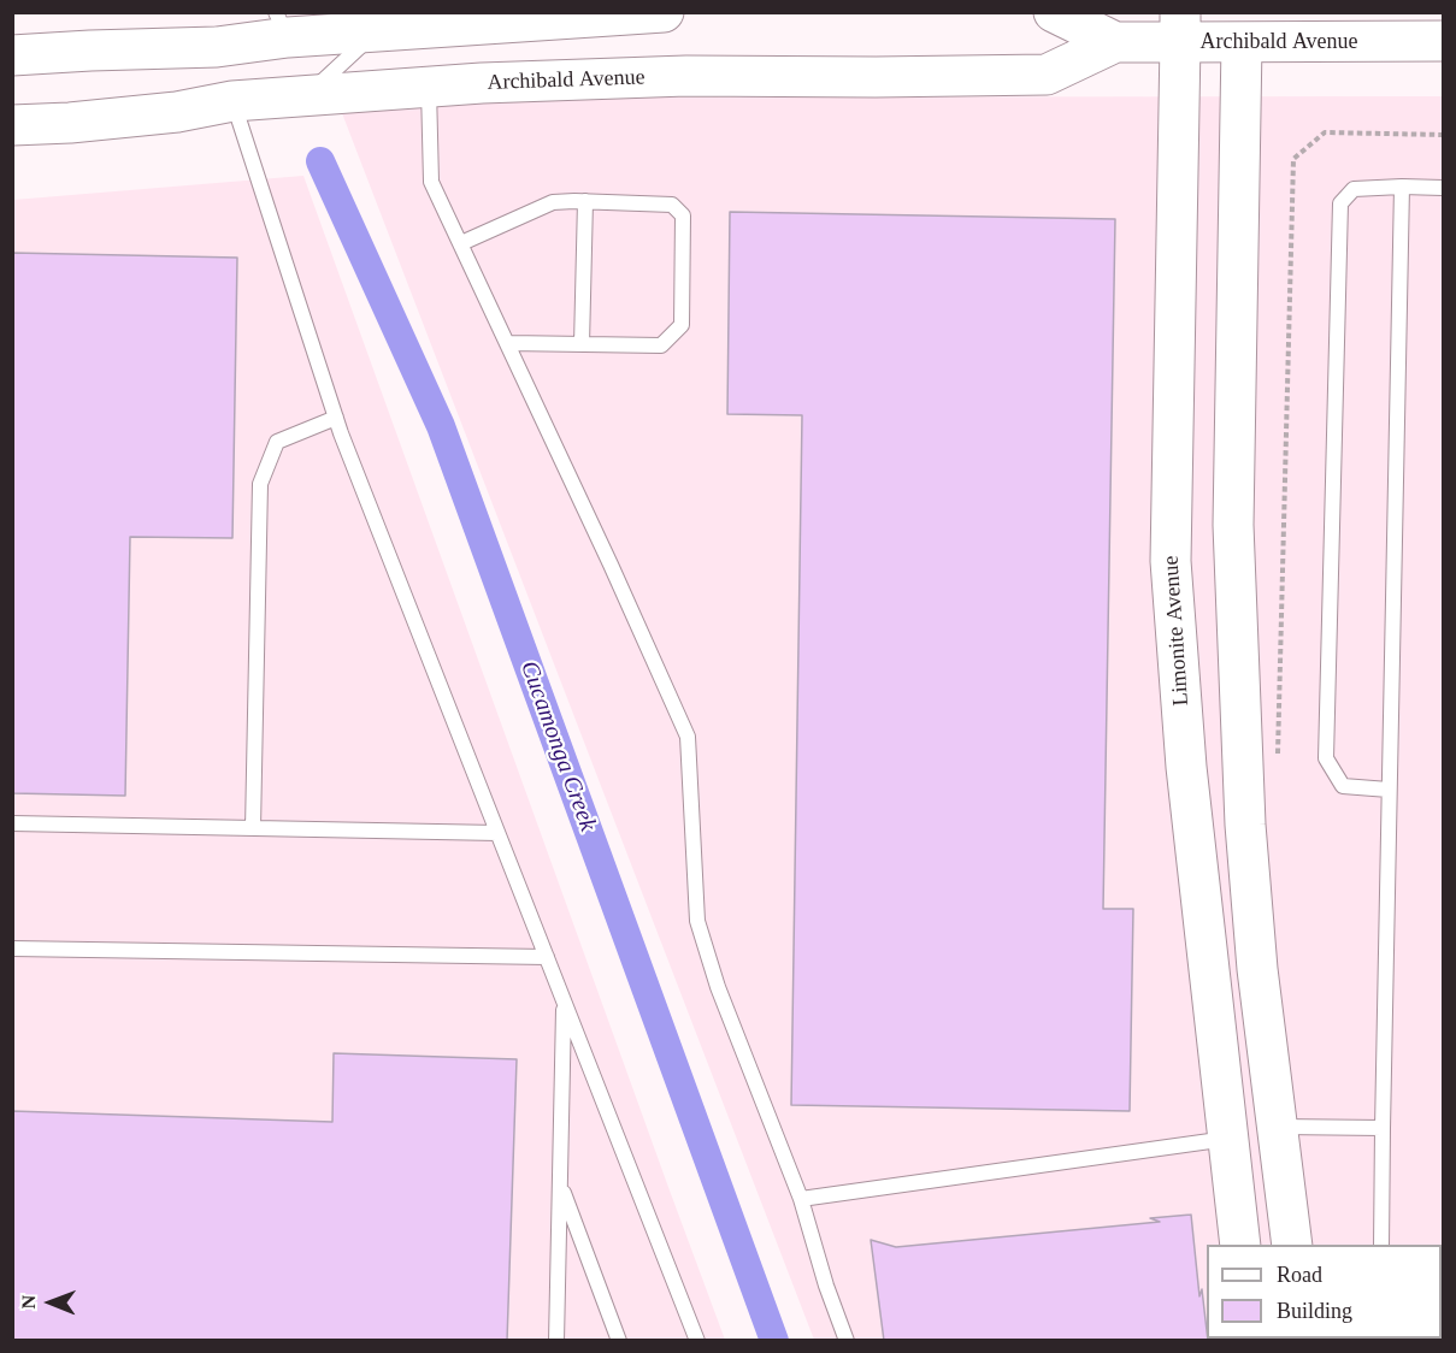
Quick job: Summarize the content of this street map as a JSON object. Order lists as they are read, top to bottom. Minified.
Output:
{"streets":{"main road":["Archibald Avenue","Limonite Avenue"]},"crossings":[["Archibald Avenue","Limonite Avenue"]],"water":["Cucamonga Creek"],"legend":["Road","Building"],"north":"left"}
